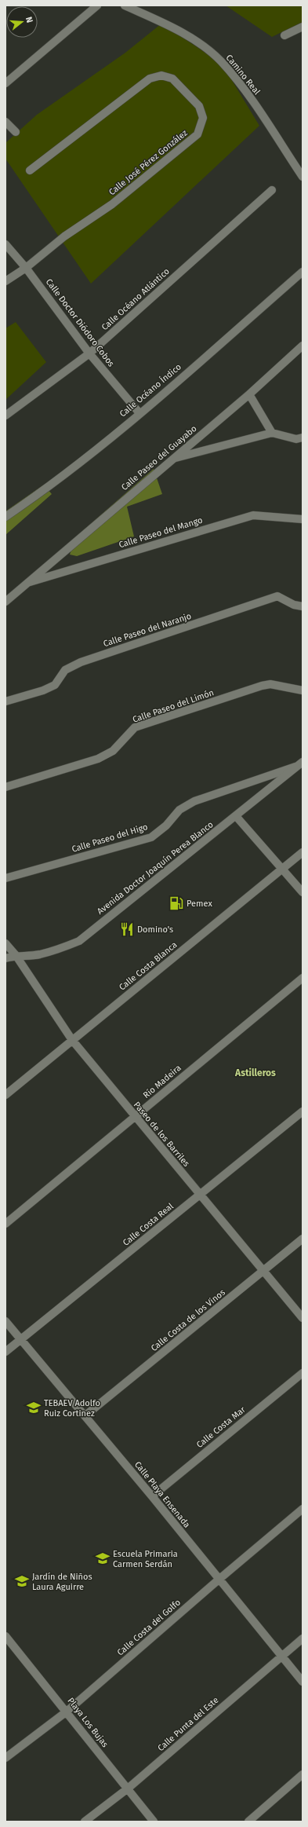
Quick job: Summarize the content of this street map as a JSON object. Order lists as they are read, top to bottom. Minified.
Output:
{"streets":{"street":["Camino Real","Calle José Pérez González","Calle Océano Atlántico","Calle Doctor Diódoro Cobos","Calle Océano Índico","Calle Paseo del Guayabo","Calle Paseo del Mango","Calle Paseo del Naranjo","Calle Paseo del Limón","Calle Paseo del Higo","Avenida Doctor Joaquín Perea Blanco","Calle Costa Blanca","Río Madeira","Paseo de los Barriles","Calle Costa Real","Calle Costa de los Vinos","Calle Costa Mar","Calle Playa Ensenada","Calle Costa del Golfo","Playa Los Bujas","Calle Punta del Este"]},"crossings":[["Calle José Pérez González","Calle Doctor Diódoro Cobos"],["Calle Océano Atlántico","Calle Doctor Diódoro Cobos"],["Calle Doctor Diódoro Cobos","Calle Océano Índico"],["Calle Paseo del Guayabo","Calle Paseo del Mango"],["Calle Paseo del Higo","Avenida Doctor Joaquín Perea Blanco"],["Avenida Doctor Joaquín Perea Blanco","Paseo de los Barriles"],["Calle Costa Blanca","Paseo de los Barriles"],["Río Madeira","Paseo de los Barriles"],["Paseo de los Barriles","Calle Costa Real"],["Paseo de los Barriles","Calle Costa de los Vinos"],["Calle Costa Real","Calle Playa Ensenada"],["Calle Costa de los Vinos","Calle Playa Ensenada"],["Calle Costa Mar","Calle Playa Ensenada"],["Calle Playa Ensenada","Calle Costa del Golfo"],["Calle Playa Ensenada","Calle Punta del Este"],["Calle Costa del Golfo","Playa Los Bujas"],["Playa Los Bujas","Calle Punta del Este"]],"districts":["Astilleros"],"places":{"fuel station":["Pemex"],"restaurant":["Domino's"],"school or university":["TEBAEV Adolfo Ruiz Cortinez","Escuela Primaria Carmen Serdán","Jardín de Niños Laura Aguirre"]},"north":"right"}
